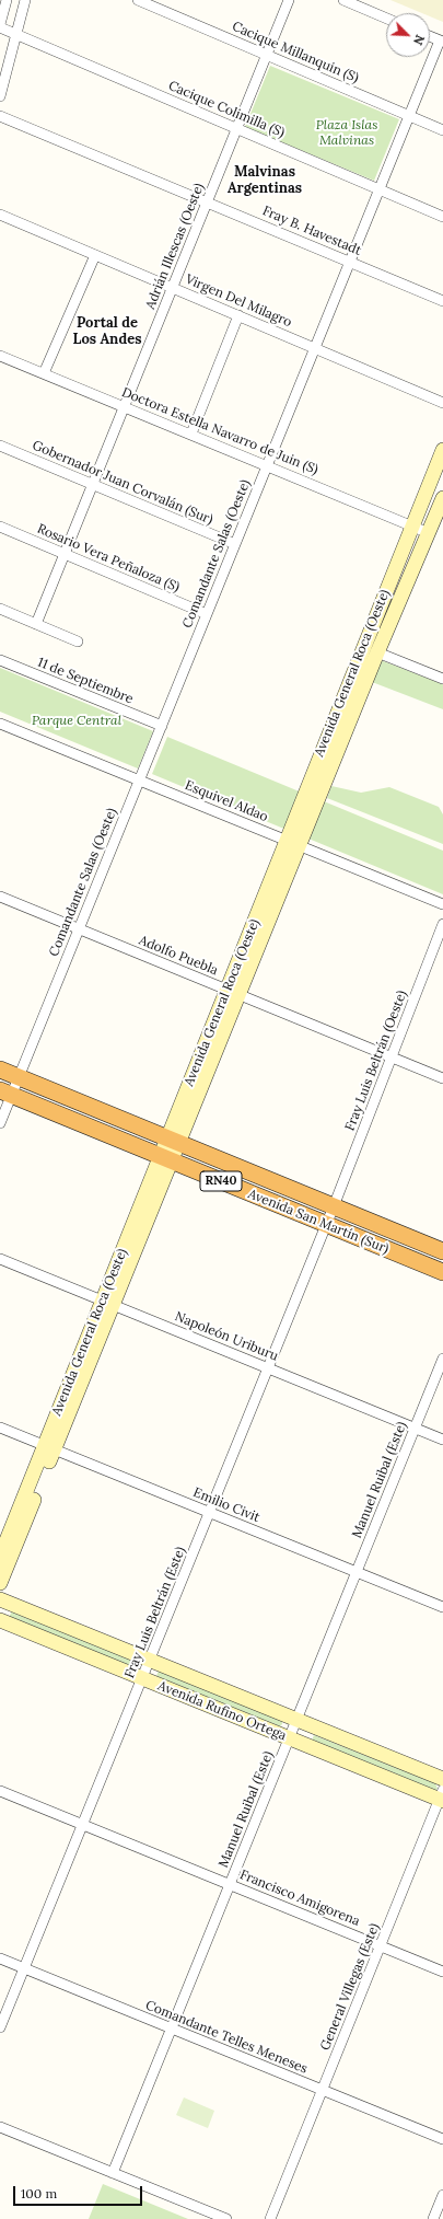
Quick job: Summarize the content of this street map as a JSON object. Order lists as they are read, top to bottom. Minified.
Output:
{"streets":{"highway":["RN40","Avenida San Martín (Sur)"],"main road":["Avenida General Roca (Oeste)","Avenida Rufino Ortega"],"street":["Cacique Millanquin (S)","Cacique Colimilla (S)","Fray B. Havestadt","Adrián Illescas (Oeste)","Virgen Del Milagro","Doctora Estella Navarro de Juin (S)","Gobernador Juan Corvalán (Sur)","Comandante Salas (Oeste)","Rosario Vera Peñaloza (S)","11 de Septiembre","Esquivel Aldao","Adolfo Puebla","Fray Luis Beltrán (Oeste)","Napoleón Uriburu","Manuel Ruibal (Este)","Emilio Civit","Fray Luis Beltrán (Este)","Francisco Amigorena","General Villegas (Este)","Comandante Telles Meneses"]},"crossings":[["Cacique Millanquin (S)","Adrián Illescas (Oeste)"],["Cacique Millanquin (S)","Comandante Salas (Oeste)"],["Cacique Colimilla (S)","Adrián Illescas (Oeste)"],["Cacique Colimilla (S)","Comandante Salas (Oeste)"],["Fray B. Havestadt","Adrián Illescas (Oeste)"],["Fray B. Havestadt","Comandante Salas (Oeste)"],["Adrián Illescas (Oeste)","Virgen Del Milagro"],["Adrián Illescas (Oeste)","Doctora Estella Navarro de Juin (S)"],["Adrián Illescas (Oeste)","Gobernador Juan Corvalán (Sur)"],["Adrián Illescas (Oeste)","Rosario Vera Peñaloza (S)"],["Virgen Del Milagro","Comandante Salas (Oeste)"],["Doctora Estella Navarro de Juin (S)","Comandante Salas (Oeste)"],["Doctora Estella Navarro de Juin (S)","Avenida General Roca (Oeste)"],["Gobernador Juan Corvalán (Sur)","Comandante Salas (Oeste)"],["Comandante Salas (Oeste)","Rosario Vera Peñaloza (S)"],["Comandante Salas (Oeste)","11 de Septiembre"],["Comandante Salas (Oeste)","Esquivel Aldao"],["Comandante Salas (Oeste)","Adolfo Puebla"],["Comandante Salas (Oeste)","Avenida San Martín (Sur)"],["Avenida General Roca (Oeste)","Esquivel Aldao"],["Avenida General Roca (Oeste)","Adolfo Puebla"],["Avenida General Roca (Oeste)","Avenida San Martín (Sur)"],["Avenida General Roca (Oeste)","Napoleón Uriburu"],["Avenida General Roca (Oeste)","Emilio Civit"],["Adolfo Puebla","Fray Luis Beltrán (Oeste)"],["Fray Luis Beltrán (Oeste)","Avenida San Martín (Sur)"],["Fray Luis Beltrán (Oeste)","Fray Luis Beltrán (Este)"],["Avenida San Martín (Sur)","Fray Luis Beltrán (Este)"],["Napoleón Uriburu","Manuel Ruibal (Este)"],["Napoleón Uriburu","Fray Luis Beltrán (Este)"],["Manuel Ruibal (Este)","Emilio Civit"],["Manuel Ruibal (Este)","Avenida Rufino Ortega"],["Manuel Ruibal (Este)","Francisco Amigorena"],["Manuel Ruibal (Este)","Comandante Telles Meneses"],["Emilio Civit","Fray Luis Beltrán (Este)"],["Fray Luis Beltrán (Este)","Avenida Rufino Ortega"],["Fray Luis Beltrán (Este)","Francisco Amigorena"],["Fray Luis Beltrán (Este)","Comandante Telles Meneses"],["Avenida Rufino Ortega","General Villegas (Este)"],["Francisco Amigorena","General Villegas (Este)"],["General Villegas (Este)","Comandante Telles Meneses"]],"districts":["Malvinas Argentinas","Portal de Los Andes"],"parks":["Plaza Islas Malvinas","Parque Central"],"scale_bar":"100 m","north":"bottom right"}
